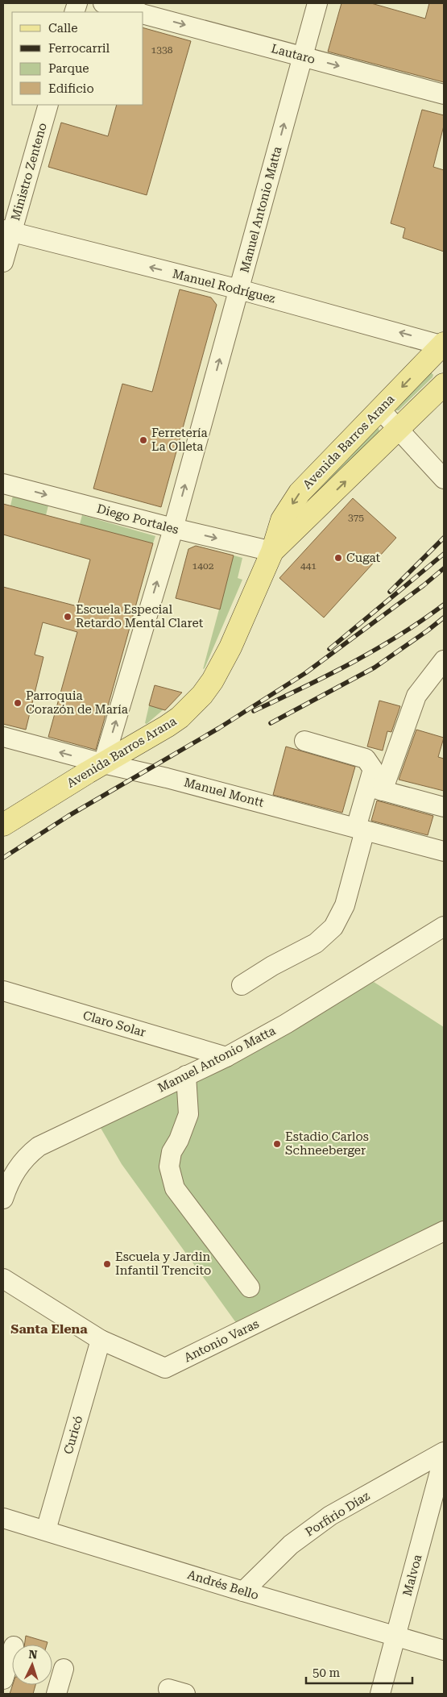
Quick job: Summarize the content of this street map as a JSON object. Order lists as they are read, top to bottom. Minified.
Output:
{"streets":{"main road":["Avenida Barros Arana"],"street":["Lautaro","Ministro Zenteno","Manuel Antonio Matta","Manuel Rodríguez","Diego Portales","Manuel Montt","Claro Solar","Antonio Varas","Curicó","Porfirio Díaz","Malvoa","Andrés Bello"]},"crossings":[["Lautaro","Manuel Antonio Matta"],["Ministro Zenteno","Manuel Rodríguez"],["Manuel Antonio Matta","Manuel Rodríguez"],["Manuel Antonio Matta","Avenida Barros Arana"],["Manuel Antonio Matta","Diego Portales"],["Manuel Antonio Matta","Manuel Montt"],["Manuel Antonio Matta","Claro Solar"],["Manuel Rodríguez","Avenida Barros Arana"],["Avenida Barros Arana","Diego Portales"],["Avenida Barros Arana","Manuel Montt"],["Antonio Varas","Curicó"],["Curicó","Andrés Bello"],["Porfirio Díaz","Andrés Bello"],["Malvoa","Andrés Bello"]],"one_way":["Lautaro","Manuel Antonio Matta","Manuel Rodríguez","Diego Portales"],"districts":["Santa Elena"],"places":["Ferretería La Olleta","Cugat","Escuela Especial Retardo Mental Claret","Parroquia Corazón de María","Estadio Carlos Schneeberger","Escuela y Jardin Infantil Trencito"],"house_numbers":["1338","375","1402","441"],"legend":["Calle","Ferrocarril","Parque","Edificio"],"scale_bar":"50 m","north":"top"}
